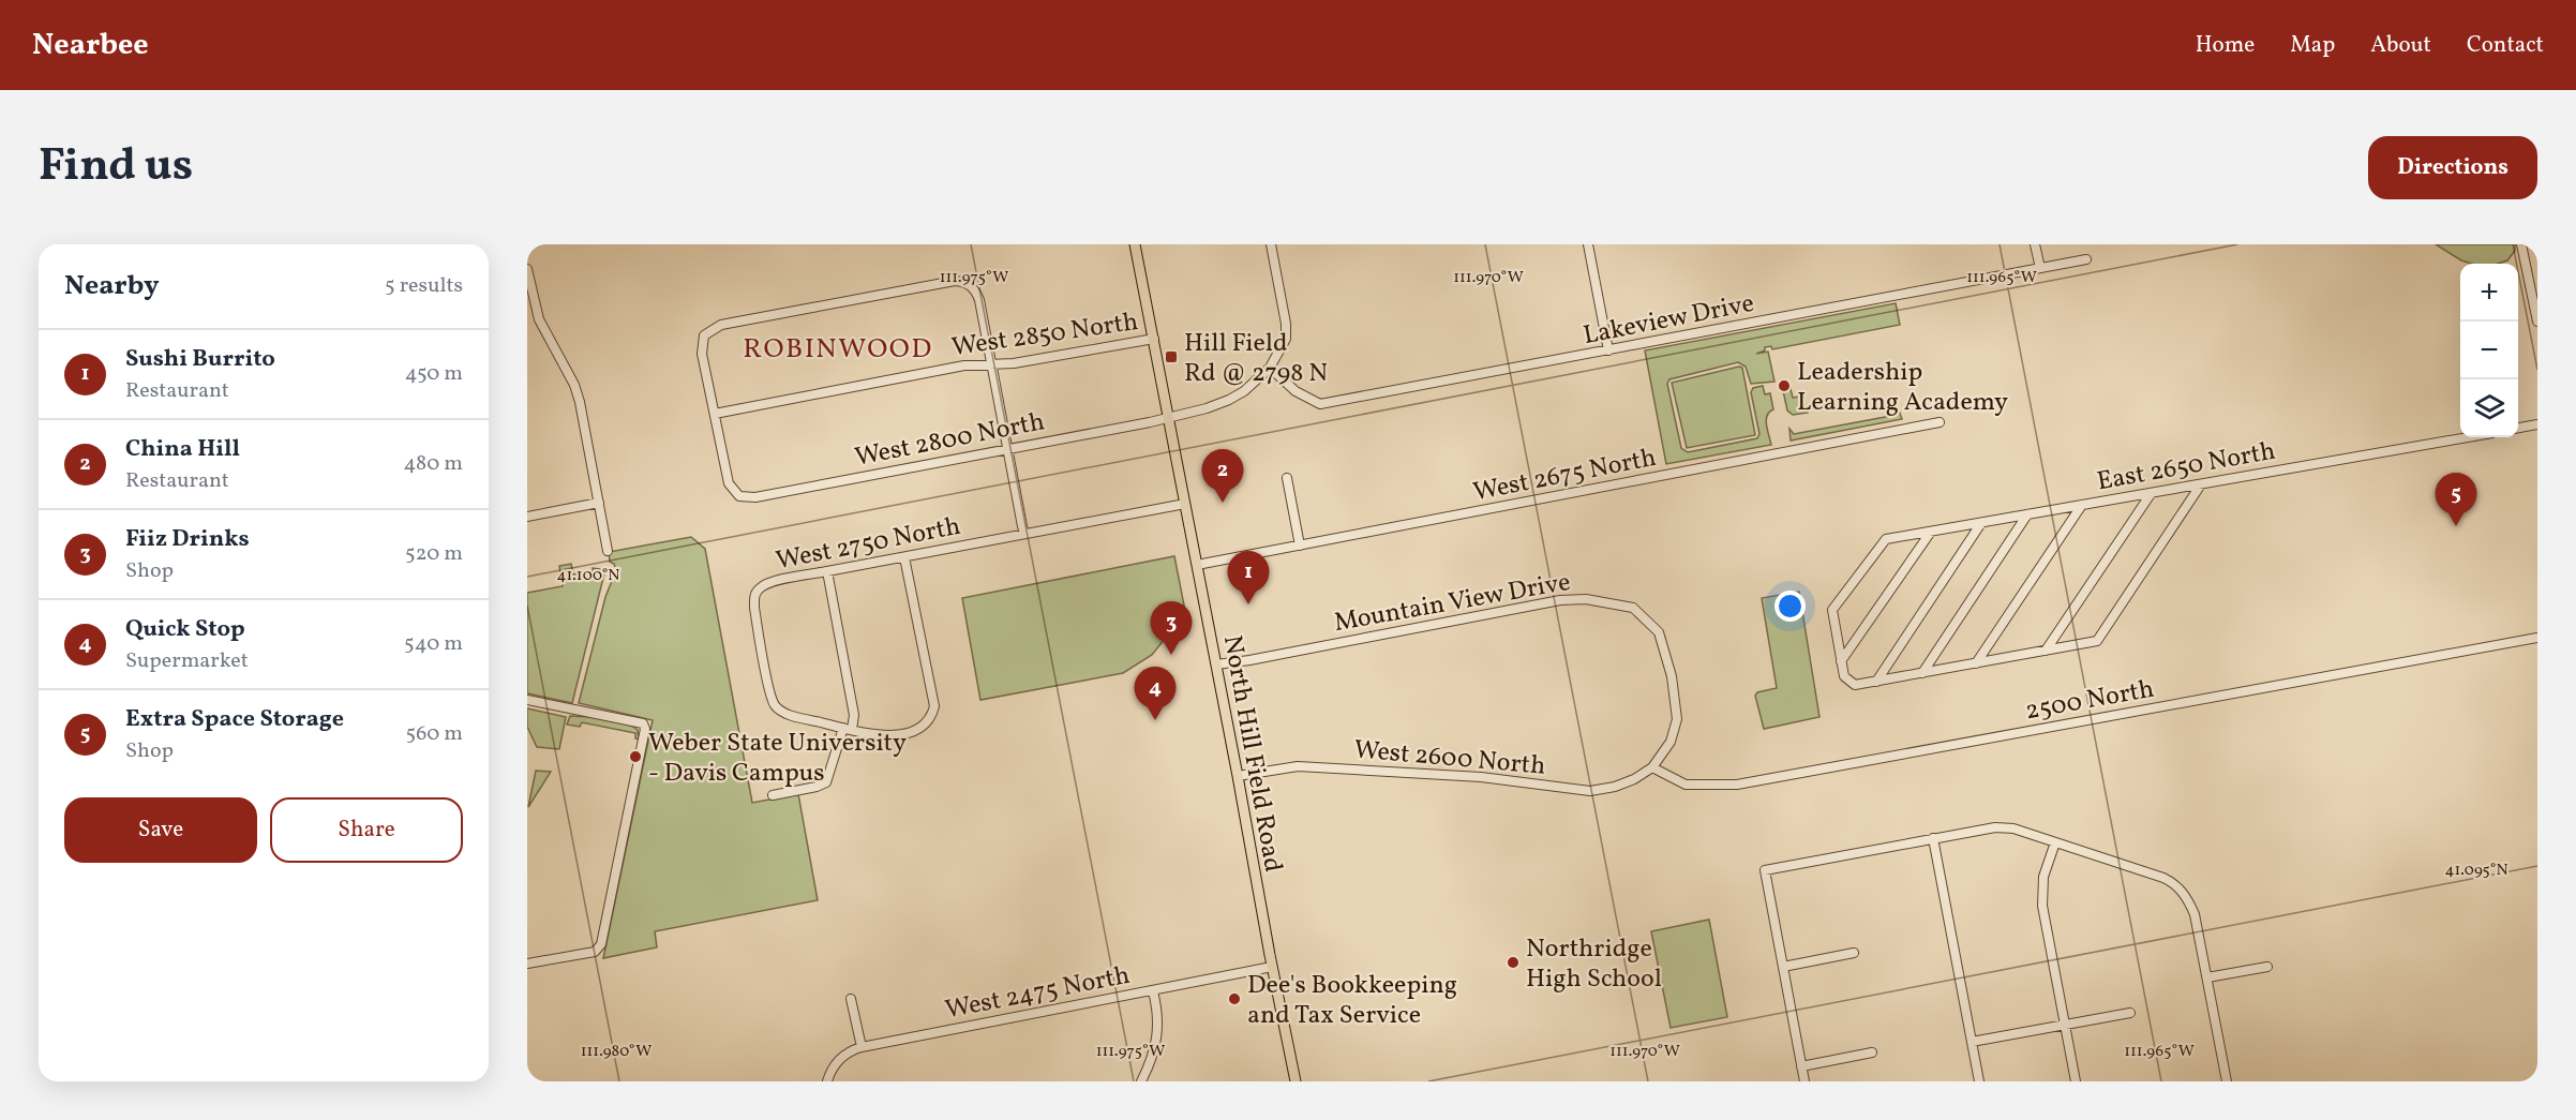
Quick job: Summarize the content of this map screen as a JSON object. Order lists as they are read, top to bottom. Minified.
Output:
{"streets":{"main road":["North Hill Field Road"],"street":["Lakeview Drive","West 2850 North","West 2800 North","East 2650 North","West 2675 North","West 2750 North","Mountain View Drive","2500 North","West 2600 North","West 2475 North"]},"crossings":[["Lakeview Drive","West 2800 North"],["West 2850 North","West 2800 North"],["West 2850 North","North Hill Field Road"],["West 2800 North","North Hill Field Road"],["West 2675 North","North Hill Field Road"],["West 2750 North","North Hill Field Road"],["Mountain View Drive","2500 North"],["Mountain View Drive","North Hill Field Road"],["Mountain View Drive","West 2600 North"],["2500 North","West 2600 North"],["North Hill Field Road","West 2600 North"],["North Hill Field Road","West 2475 North"]],"districts":["ROBINWOOD"],"places":{"transit":["Hill Field Rd @ 2798 N"],"other":["Leadership Learning Academy","Weber State University - Davis Campus","Northridge High School","Dee's Bookkeeping and Tax Service"]},"page":{"header":"Nearbee","nav":["Home","Map","About","Contact"],"title":"Find us","buttons":["Directions",["Save","Share"]],"heading":["Nearby","5 results"],"map_buttons":["+","−"],"list":[{"mark":"1","name":"Sushi Burrito","note":"Restaurant","value":"450 m"},{"mark":"2","name":"China Hill","note":"Restaurant","value":"480 m"},{"mark":"3","name":"Fiiz Drinks","note":"Shop","value":"520 m"},{"mark":"4","name":"Quick Stop","note":"Supermarket","value":"540 m"},{"mark":"5","name":"Extra Space Storage","note":"Shop","value":"560 m"}],"pins":["2","5","1","3","4"]},"coordinates":["111.970°W","111.965°W","111.975°W","41.100°N","41.095°N","111.980°W"]}
